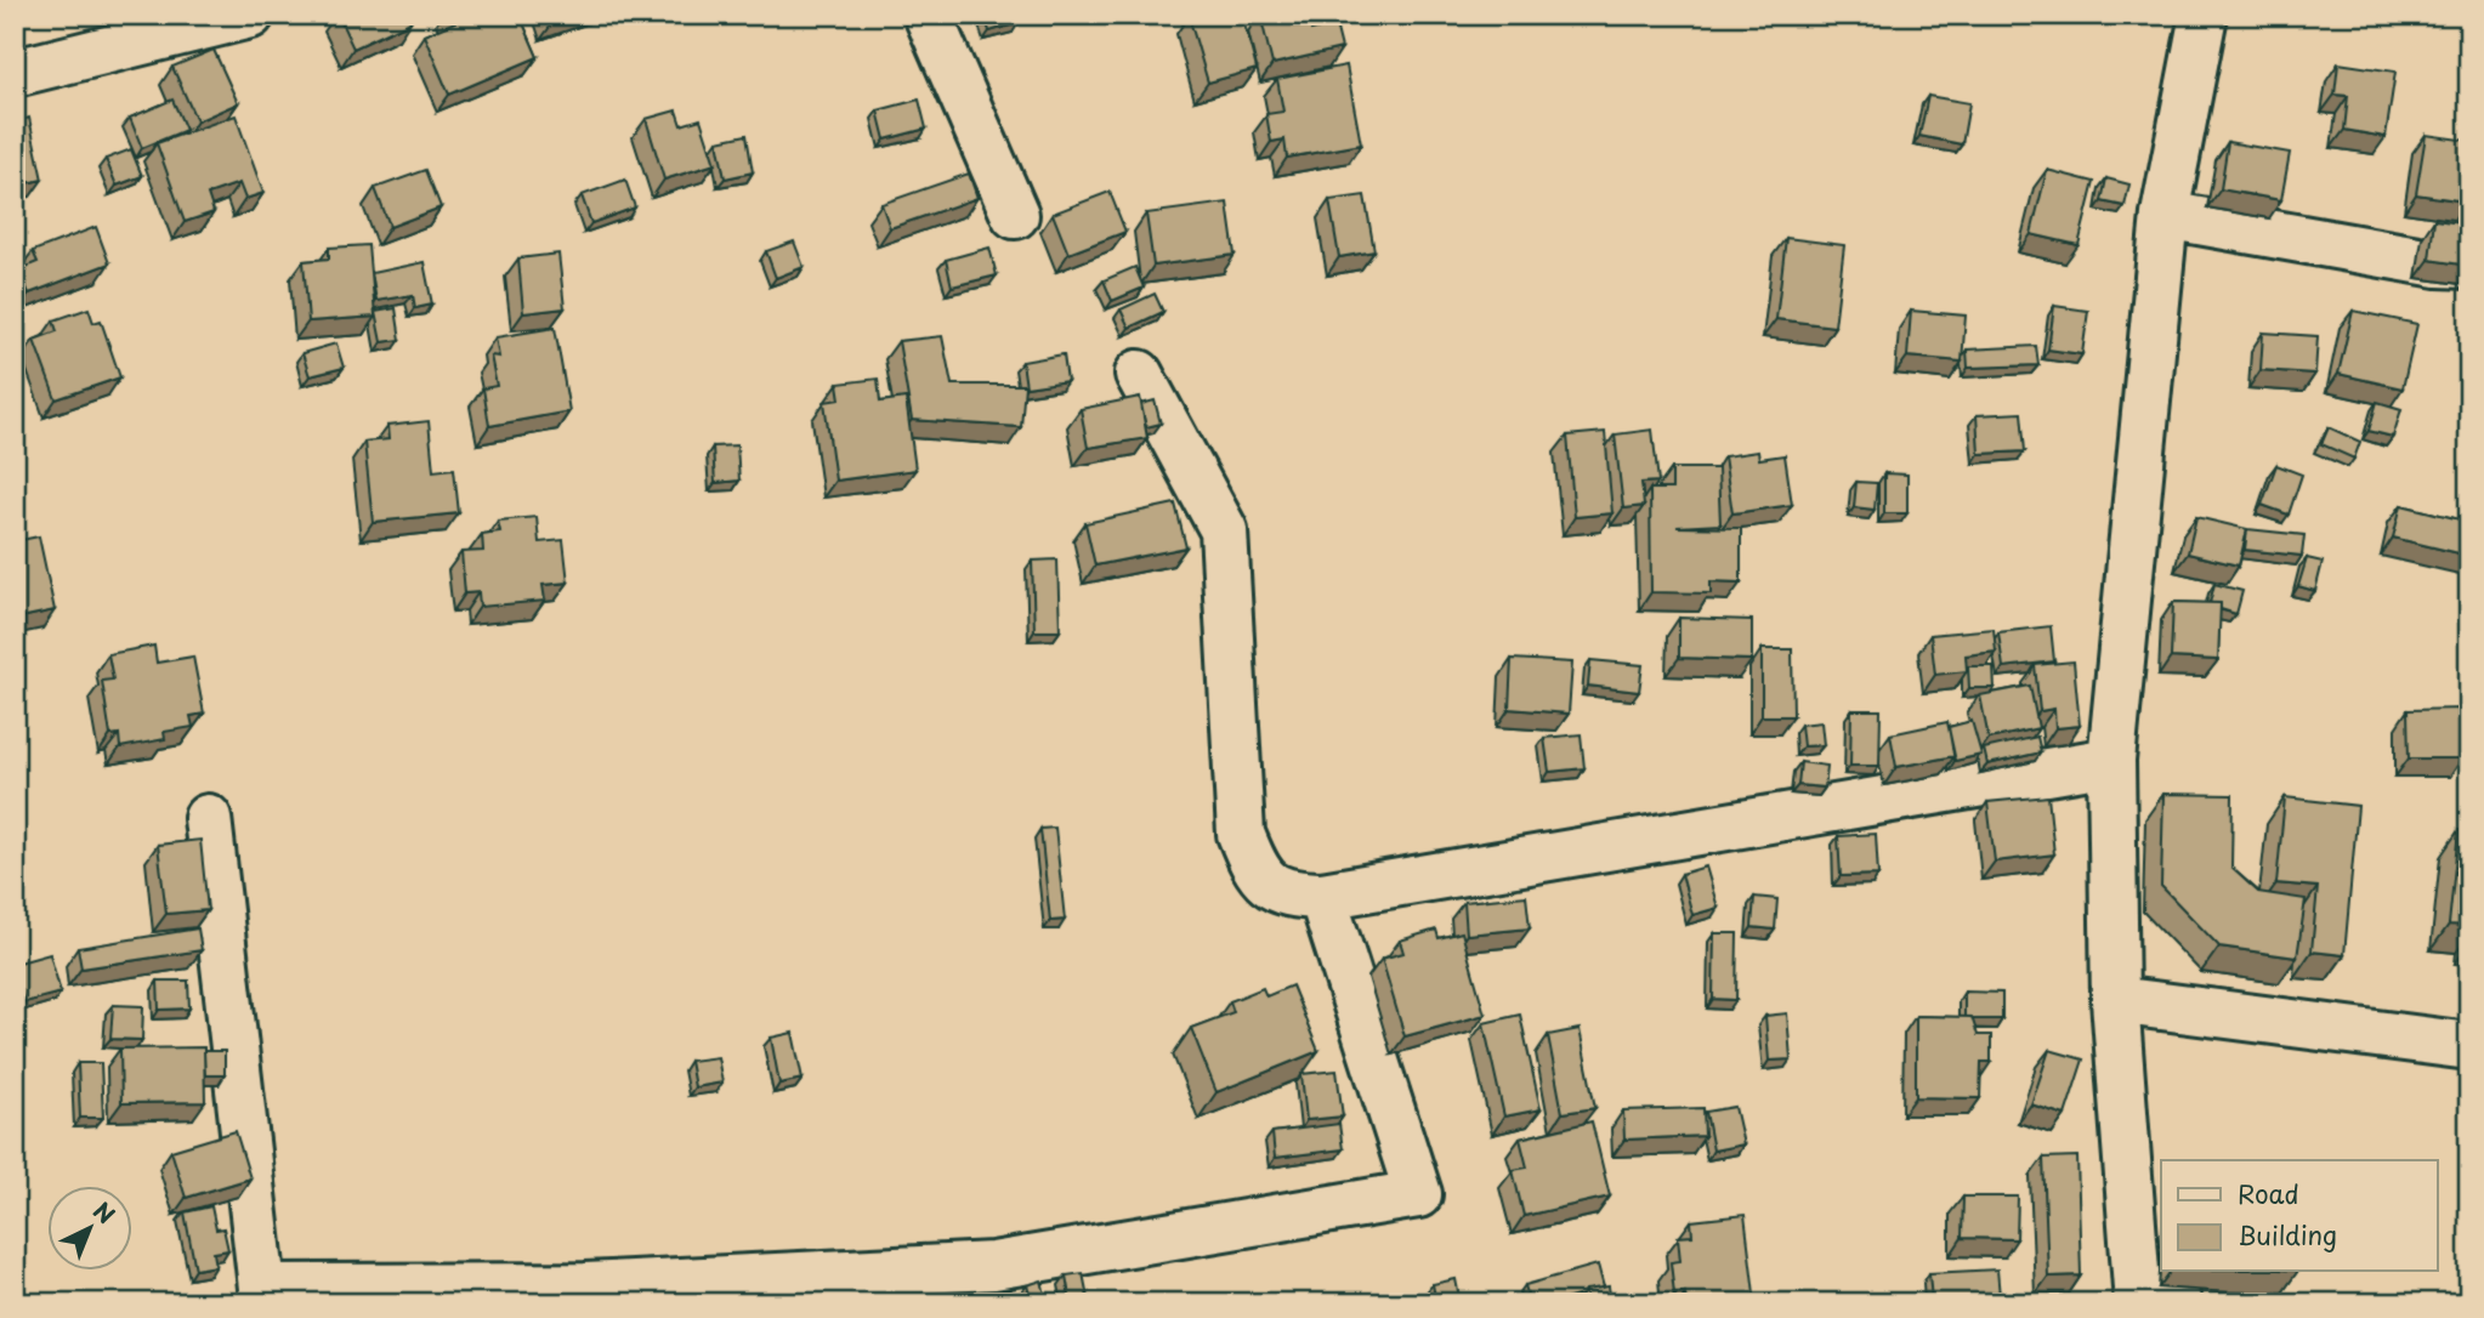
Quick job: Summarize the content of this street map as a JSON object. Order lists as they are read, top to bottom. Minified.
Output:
{"legend":["Road","Building"],"north":"top right"}
